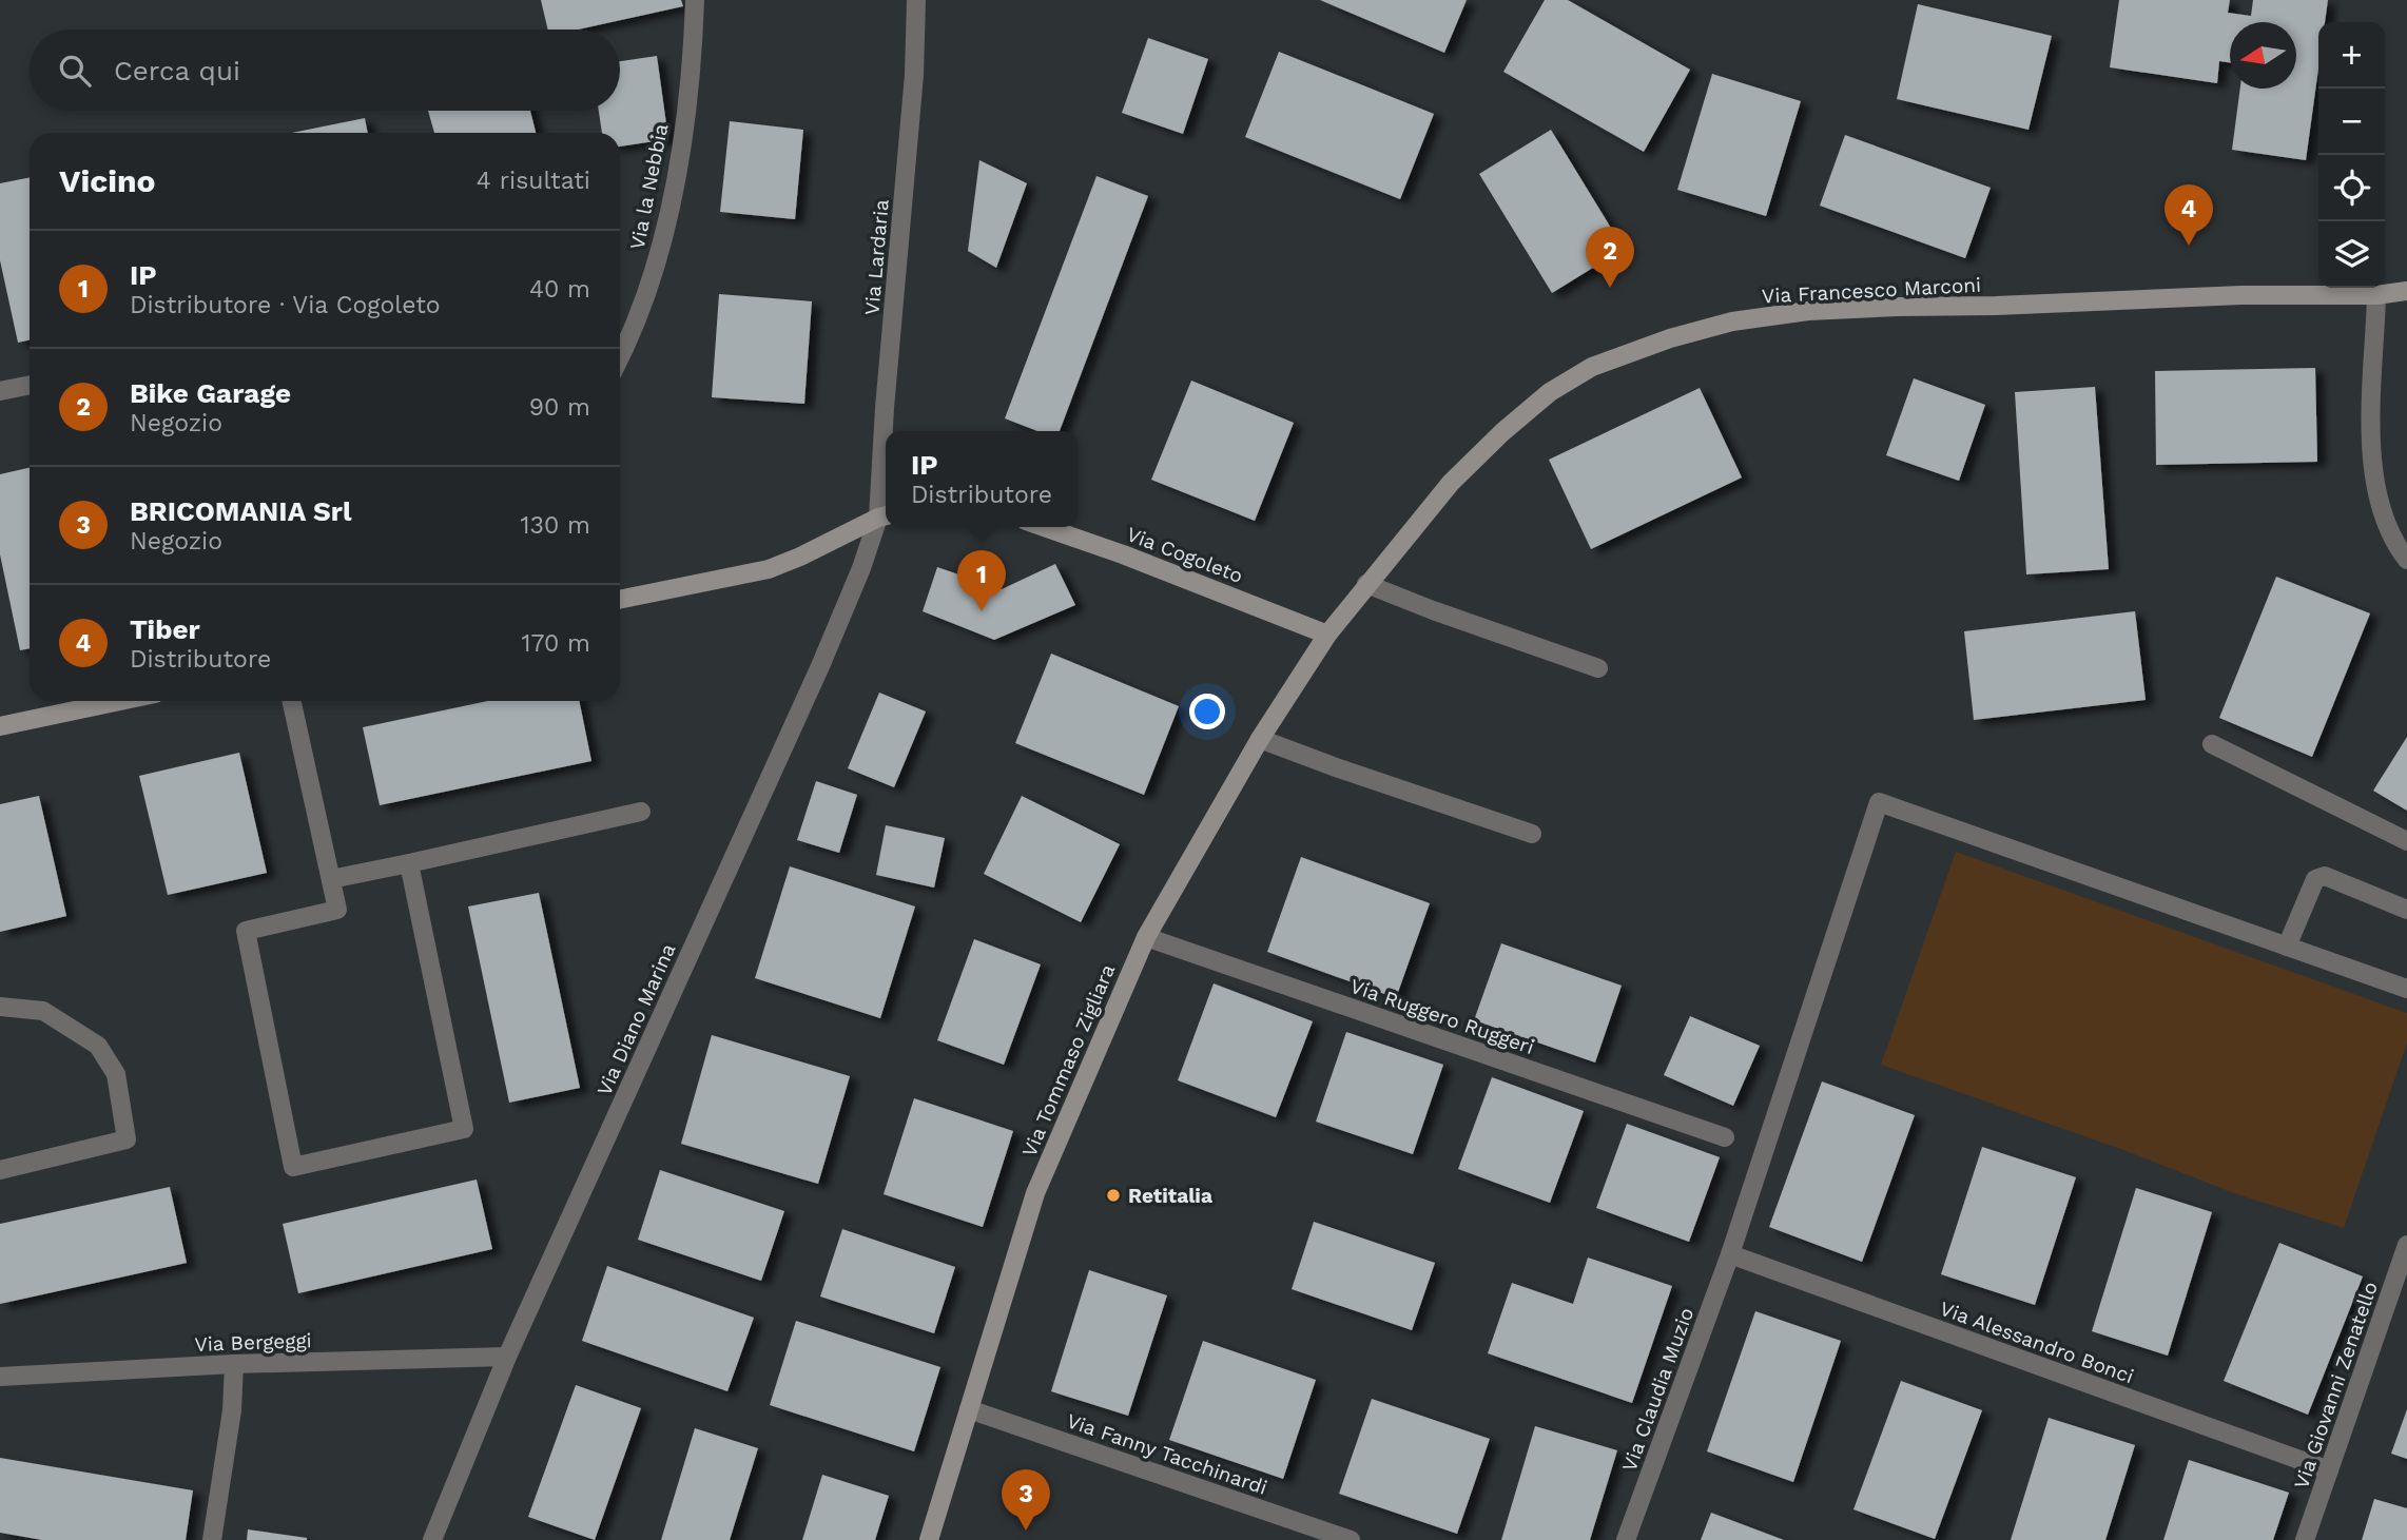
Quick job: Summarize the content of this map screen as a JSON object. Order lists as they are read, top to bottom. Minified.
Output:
{"streets":{"street":["Via la Nebbia","Via Lardaria","Via Francesco Marconi","Via Cogoleto","Via Ruggero Ruggeri","Via Diano Marina","Via Tommaso Zigliara","Via Bergeggi","Via Alessandro Bonci","Via Giovanni Zenatello","Via Claudia Muzio","Via Fanny Tacchinardi"]},"crossings":[["Via Lardaria","Via Diano Marina"],["Via Francesco Marconi","Via Cogoleto"],["Via Francesco Marconi","Via Tommaso Zigliara"],["Via Cogoleto","Via Tommaso Zigliara"],["Via Ruggero Ruggeri","Via Tommaso Zigliara"],["Via Diano Marina","Via Bergeggi"],["Via Tommaso Zigliara","Via Fanny Tacchinardi"],["Via Alessandro Bonci","Via Giovanni Zenatello"],["Via Alessandro Bonci","Via Claudia Muzio"]],"places":["Retitalia"],"north":"left","page":{"map_buttons":["+","−"],"search":"Cerca qui","heading":["Vicino","4 risultati"],"pins":["4","2","1","3"],"list":[{"mark":"1","name":"IP","note":"Distributore · Via Cogoleto","value":"40 m"},{"mark":"2","name":"Bike Garage","note":"Negozio","value":"90 m"},{"mark":"3","name":"BRICOMANIA Srl","note":"Negozio","value":"130 m"},{"mark":"4","name":"Tiber","note":"Distributore","value":"170 m"}],"popup":["IP","Distributore"]}}
